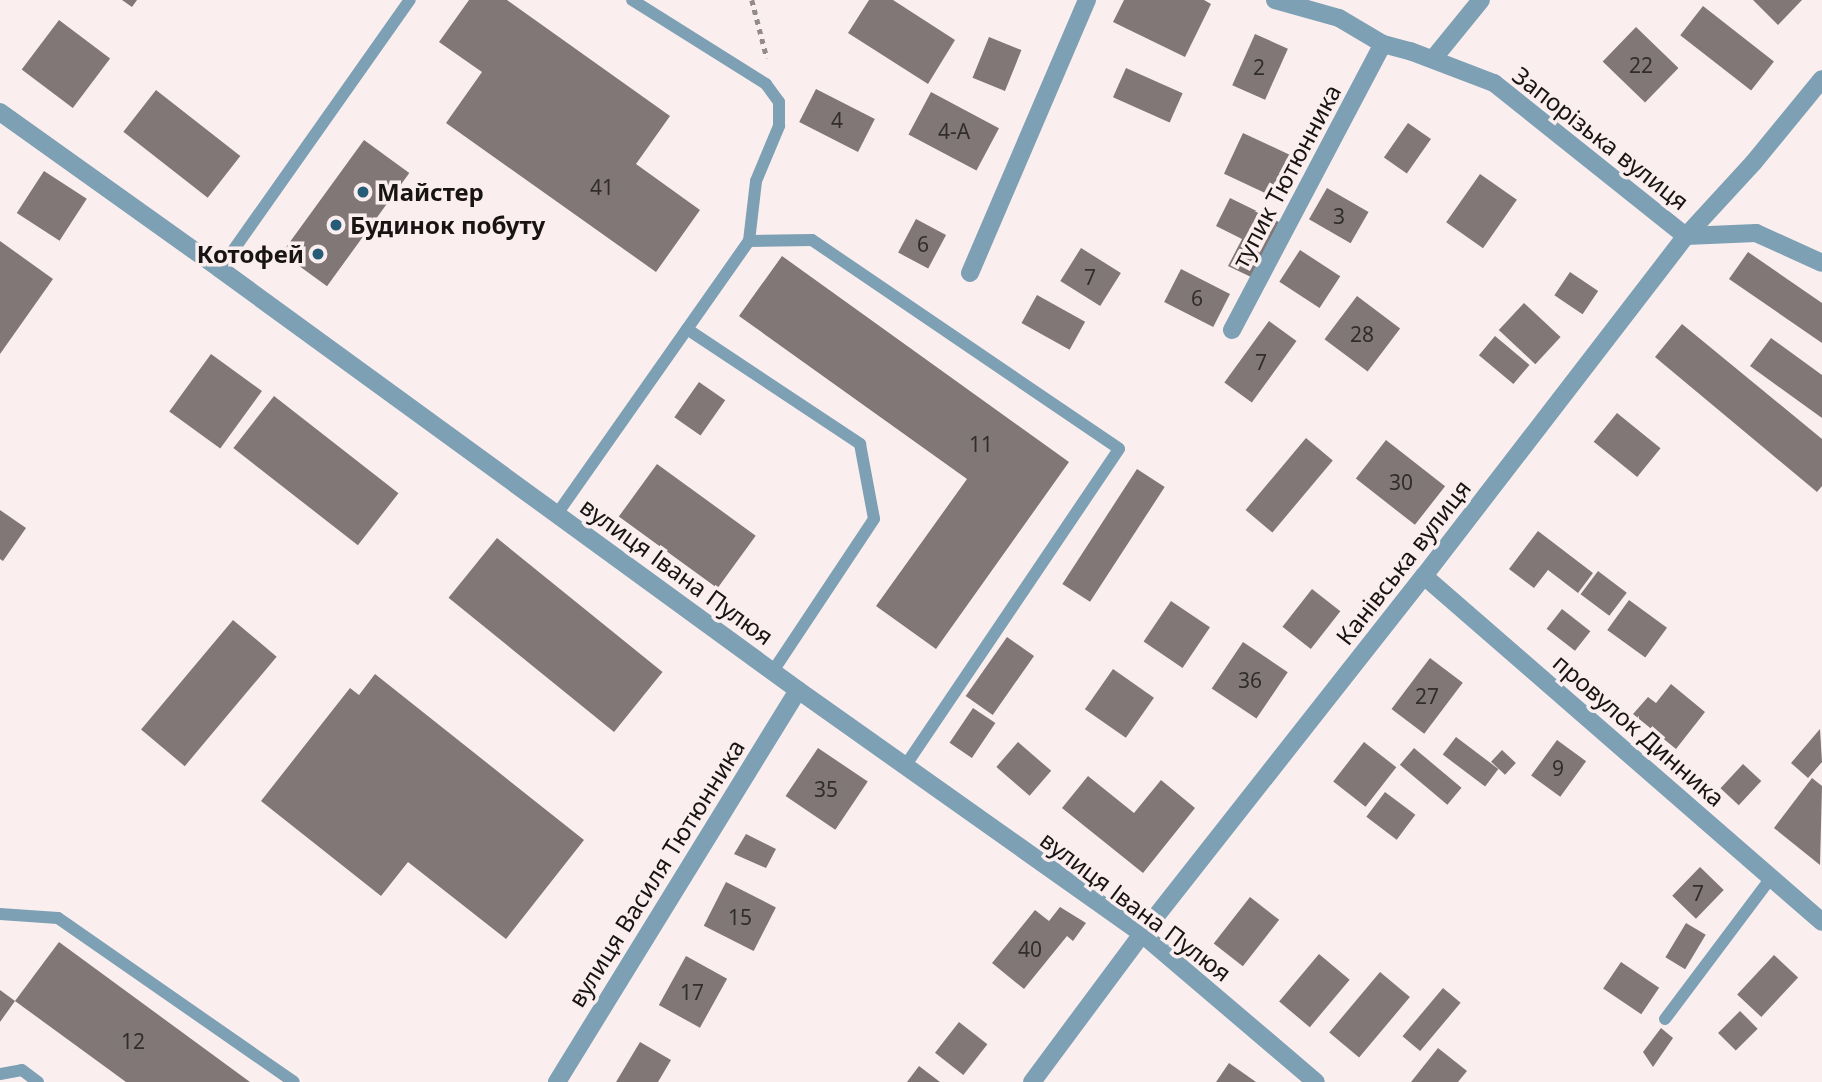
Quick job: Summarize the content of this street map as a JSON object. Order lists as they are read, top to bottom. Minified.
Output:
{"streets":{"street":["Запорізька вулиця","тупик Тютюнника","Канівська вулиця","вулиця Івана Пулюя","провулок Динника","вулиця Василя Тютюнника"]},"crossings":[["Запорізька вулиця","тупик Тютюнника"],["Запорізька вулиця","Канівська вулиця"],["Канівська вулиця","вулиця Івана Пулюя"],["Канівська вулиця","провулок Динника"],["вулиця Івана Пулюя","вулиця Василя Тютюнника"]],"places":["Майстер","Будинок побуту","Котофей"],"house_numbers":["22","2","4","4-А","41","3","6","7","6","28","7","11","30","36","27","9","35","7","15","40","17","12"]}
